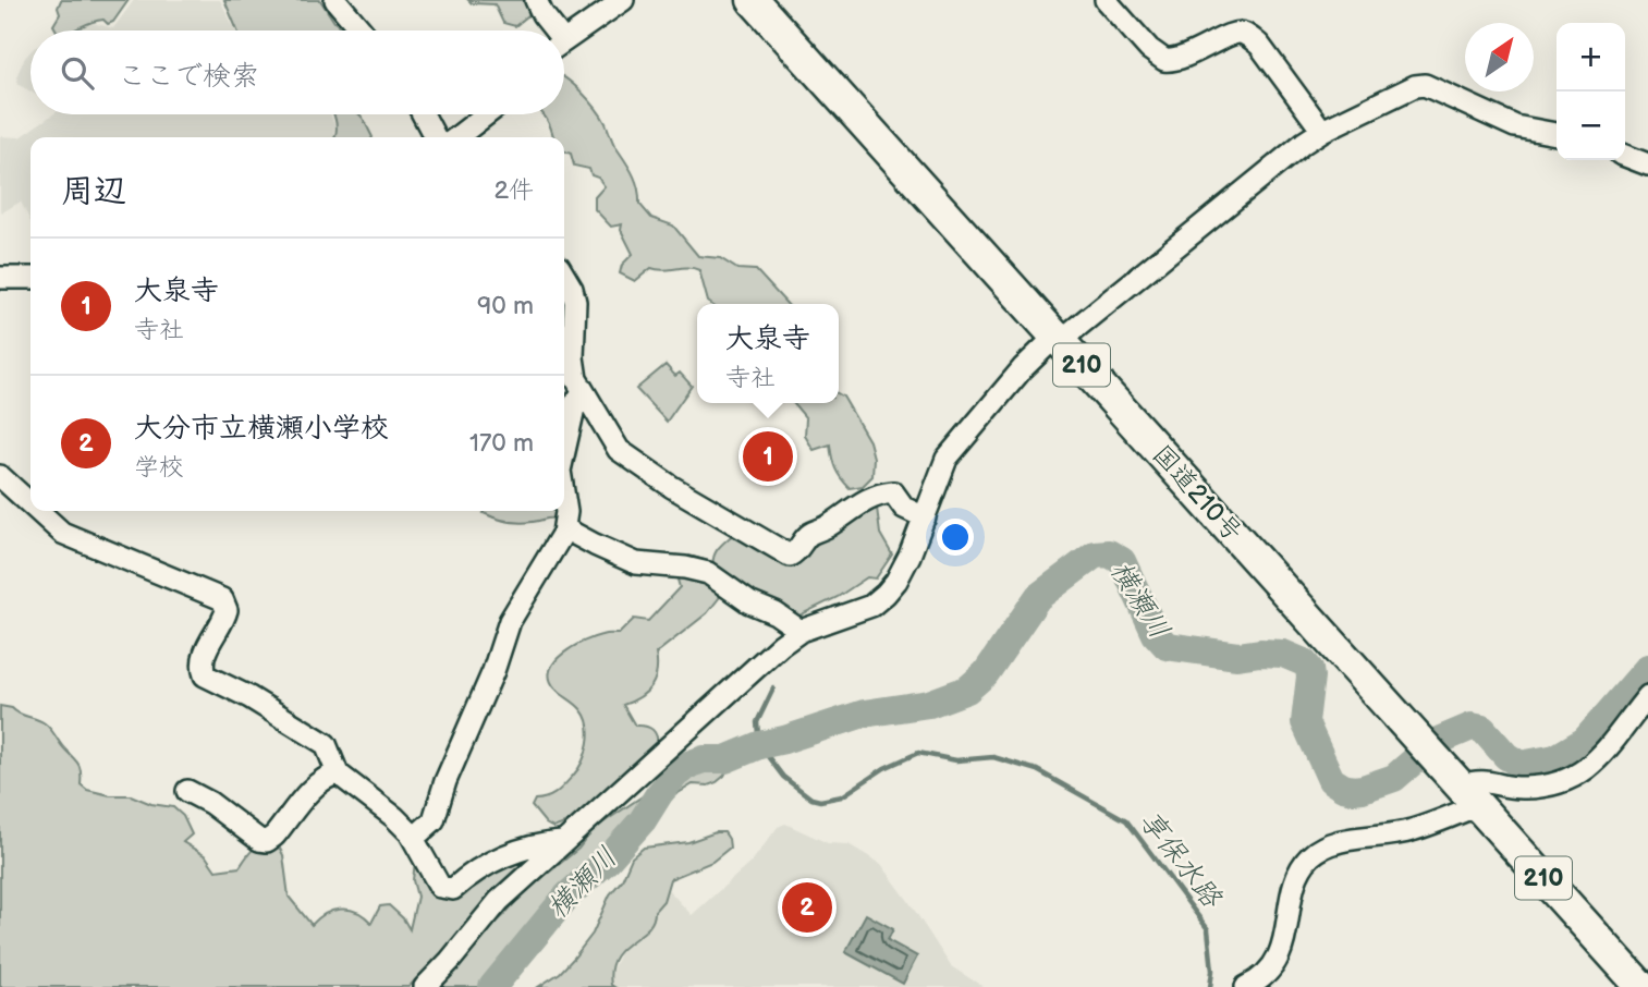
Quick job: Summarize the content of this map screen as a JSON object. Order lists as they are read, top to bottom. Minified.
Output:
{"streets":{"highway":["210","国道210号"]},"water":["横瀬川","享保水路"],"north":"top right","page":{"map_buttons":["+","−"],"search":"ここで検索","heading":["周辺","2件"],"list":[{"mark":"1","name":"大泉寺","note":"寺社","value":"90 m"},{"mark":"2","name":"大分市立横瀬小学校","note":"学校","value":"170 m"}],"popup":["大泉寺","寺社"],"pins":["1","2"]}}
